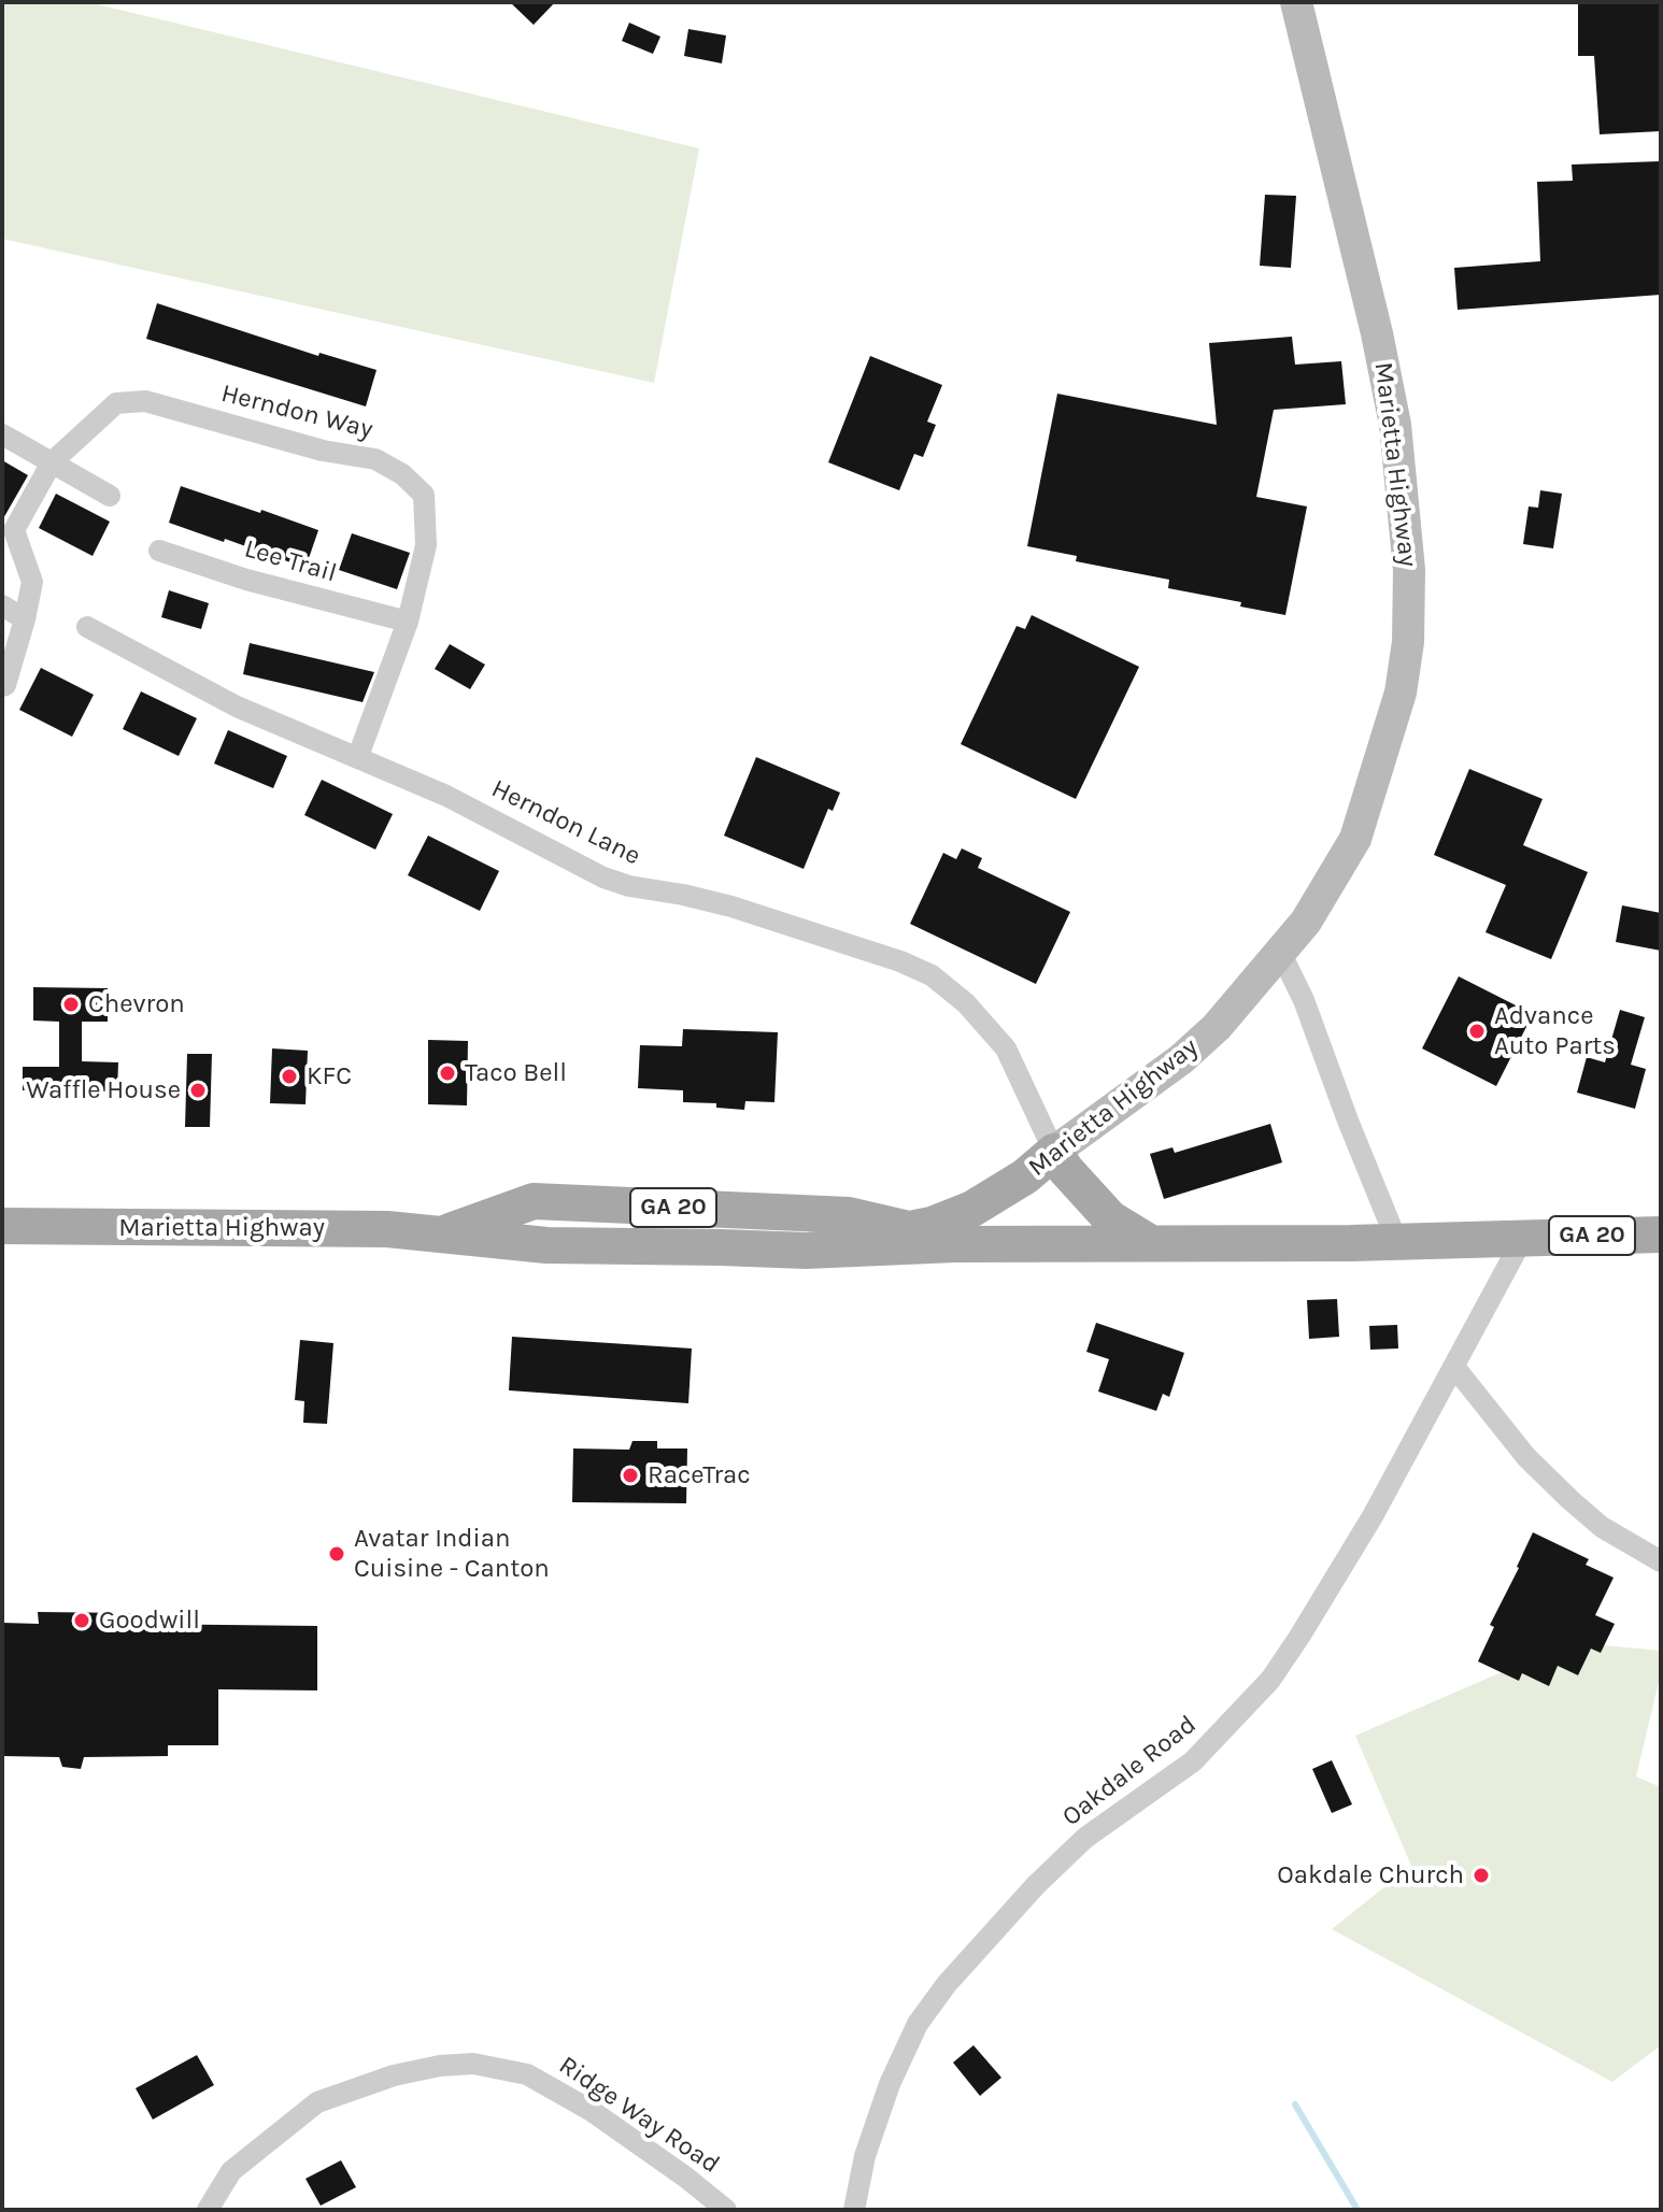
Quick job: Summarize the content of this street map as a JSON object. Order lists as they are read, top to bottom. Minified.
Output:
{"streets":{"main road":["Marietta Highway","GA 20"],"street":["Herndon Way","Lee Trail","Herndon Lane","Oakdale Road","Ridge Way Road"]},"crossings":[["Herndon Way","Lee Trail"],["Herndon Way","Herndon Lane"],["Marietta Highway","Herndon Lane"],["Marietta Highway","GA 20"],["Marietta Highway","Oakdale Road"],["GA 20","Oakdale Road"]],"places":["Chevron","Advance Auto Parts","Taco Bell","KFC","Waffle House","RaceTrac","Avatar Indian Cuisine - Canton","Goodwill","Oakdale Church"]}
